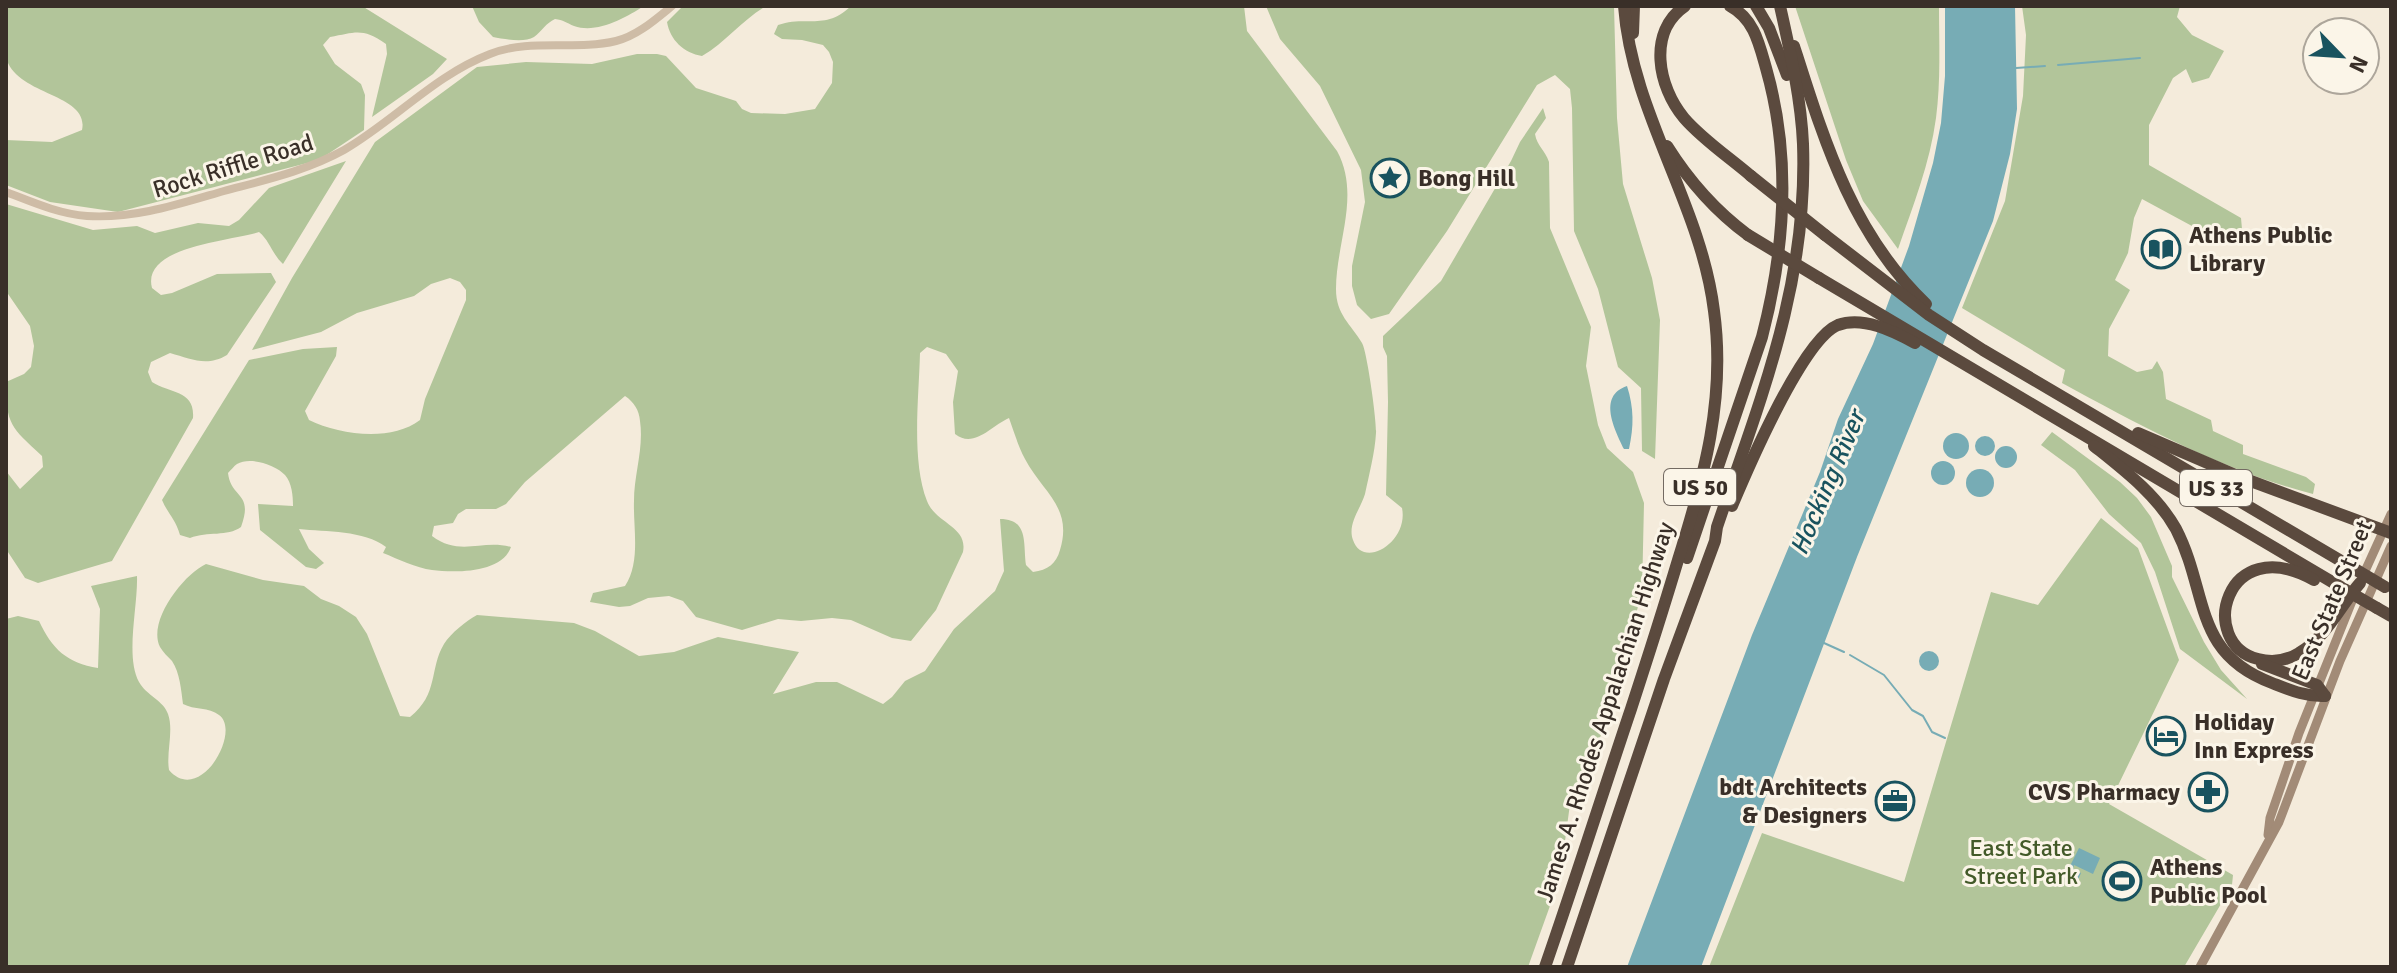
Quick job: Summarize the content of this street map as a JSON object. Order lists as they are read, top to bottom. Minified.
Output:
{"streets":{"highway":["US 50","US 33","James A. Rhodes Appalachian Highway"],"main road":["East State Street"],"street":["Rock Riffle Road"]},"crossings":[["US 33","James A. Rhodes Appalachian Highway"]],"water":["Hocking River"],"parks":["East State Street Park"],"places":{"place":["Bong Hill"],"library":["Athens Public Library"],"hotel":["Holiday Inn Express"],"pharmacy":["CVS Pharmacy"],"office":["bdt Architects & Designers"],"sports":["Athens Public Pool"]},"north":"bottom right"}
